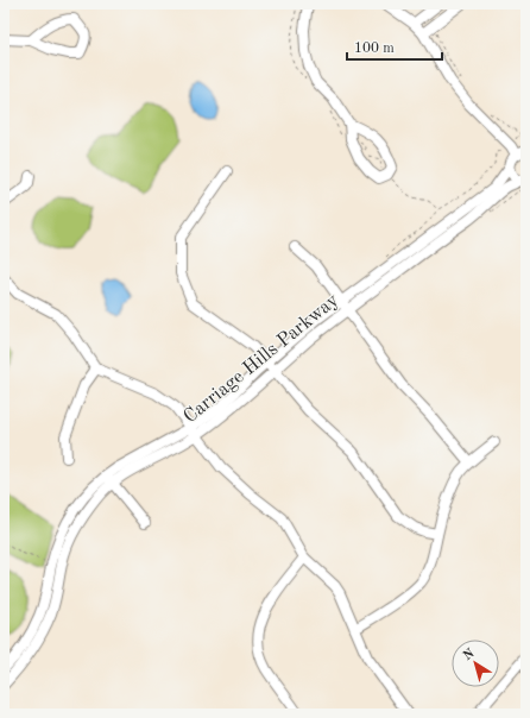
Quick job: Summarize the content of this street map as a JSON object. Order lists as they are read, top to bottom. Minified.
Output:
{"streets":{"street":["Carriage Hills Parkway"]},"scale_bar":"100 m","north":"top left"}
